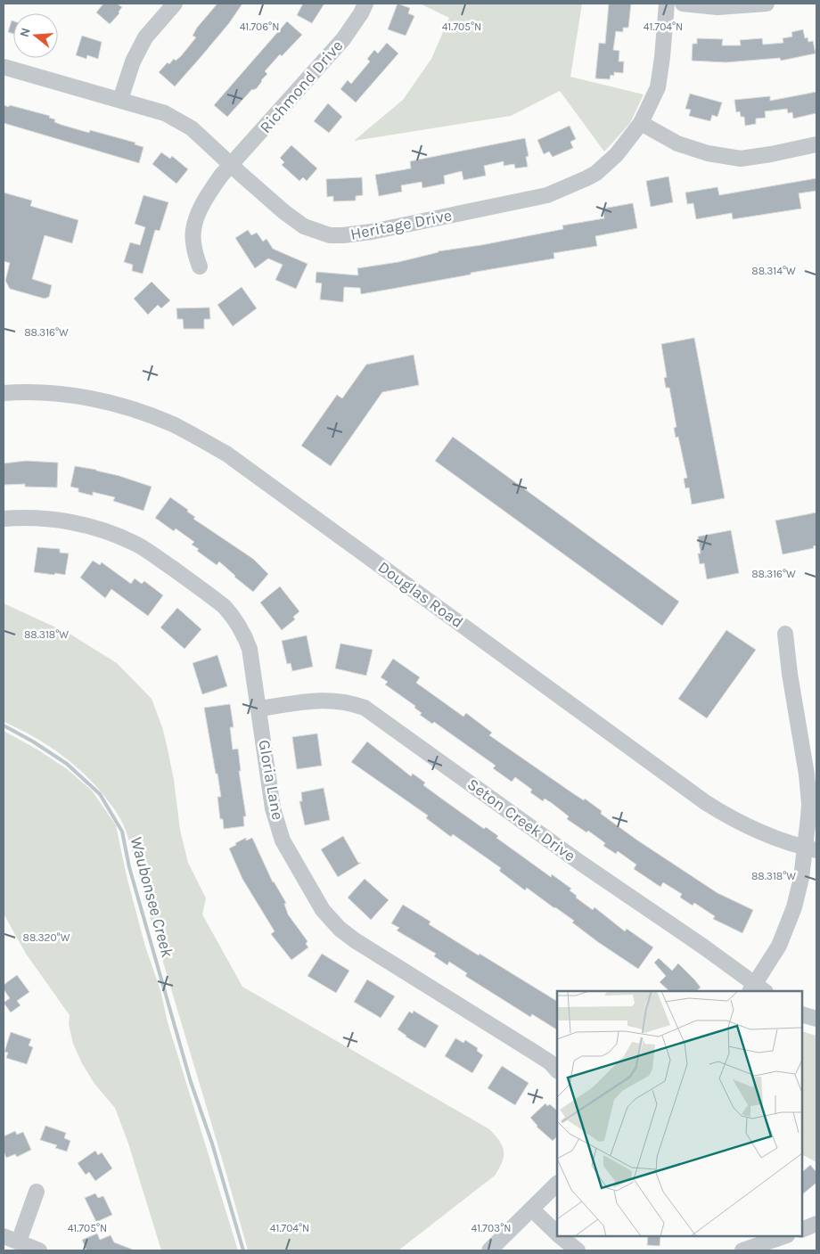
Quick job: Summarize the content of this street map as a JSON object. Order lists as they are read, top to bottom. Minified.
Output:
{"streets":{"street":["Richmond Drive","Heritage Drive","Douglas Road","Gloria Lane","Seton Creek Drive"]},"crossings":[["Richmond Drive","Heritage Drive"],["Gloria Lane","Seton Creek Drive"]],"water":["Waubonsee Creek"],"north":"left","coordinates":["41.706°N","41.705°N","41.704°N","88.314°W","88.316°W","88.318°W","88.320°W","41.703°N"]}
